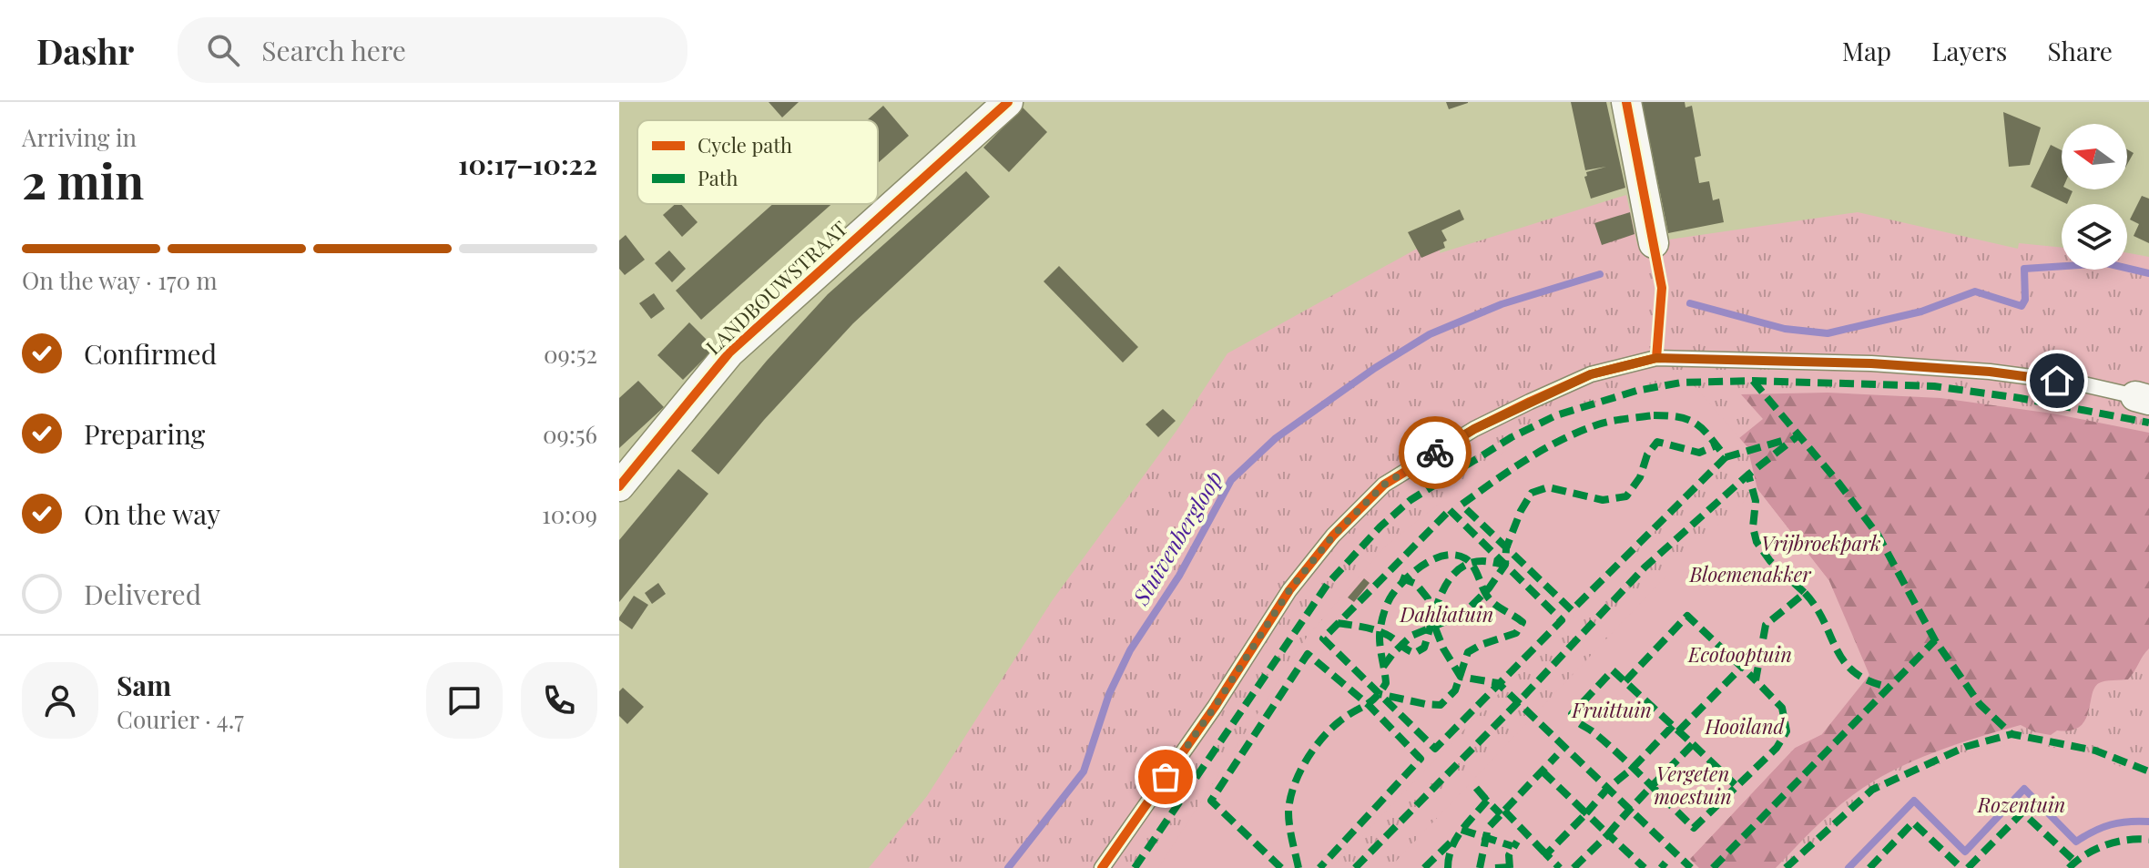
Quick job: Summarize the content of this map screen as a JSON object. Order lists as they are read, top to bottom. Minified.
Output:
{"streets":{"street":["LANDBOUWSTRAAT"]},"water":["Stuivenbergloop"],"parks":["Vrijbroekpark","Bloemenakker","Dahliatuin","Ecotooptuin","Fruittuin","Hooiland","Vergeten moestuin","Rozentuin"],"legend":["Cycle path","Path"],"north":"left","page":{"header":"Dashr","search":"Search here","nav":["Map","Layers","Share"],"heading":["2 min","Arriving in","10:17–10:22"],"panel":["Sam","Courier · 4.7"],"bar":"On the way · 170 m","list":[["Confirmed","09:52"],["Preparing","09:56"],["On the way","10:09"],"Delivered"]}}
